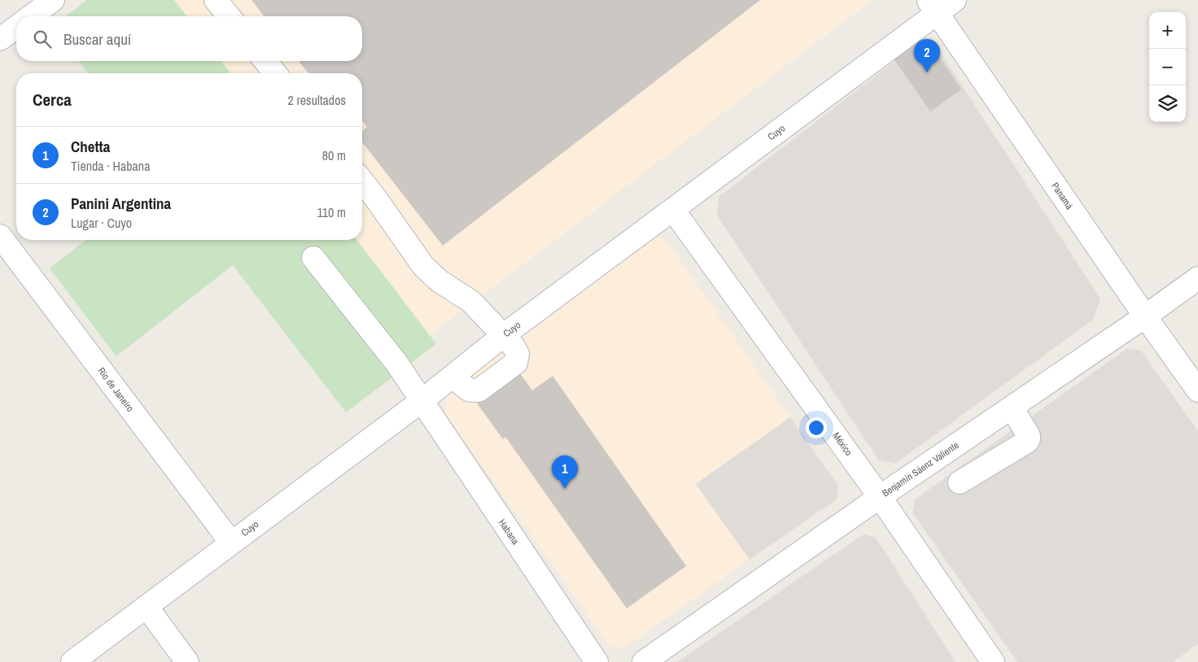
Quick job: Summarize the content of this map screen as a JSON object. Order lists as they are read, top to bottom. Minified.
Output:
{"streets":{"street":["Cuyo","Panamá","Río de Janeiro","México","Benjamín Sáenz Valiente","Habana"]},"crossings":[["Cuyo","Panamá"],["Cuyo","Río de Janeiro"],["Cuyo","México"],["Cuyo","Habana"],["Panamá","Benjamín Sáenz Valiente"],["México","Benjamín Sáenz Valiente"]],"page":{"map_buttons":["+","−"],"search":"Buscar aquí","pins":["2","1"],"heading":["Cerca","2 resultados"],"list":[{"mark":"1","name":"Chetta","note":"Tienda · Habana","value":"80 m"},{"mark":"2","name":"Panini Argentina","note":"Lugar · Cuyo","value":"110 m"}]}}
